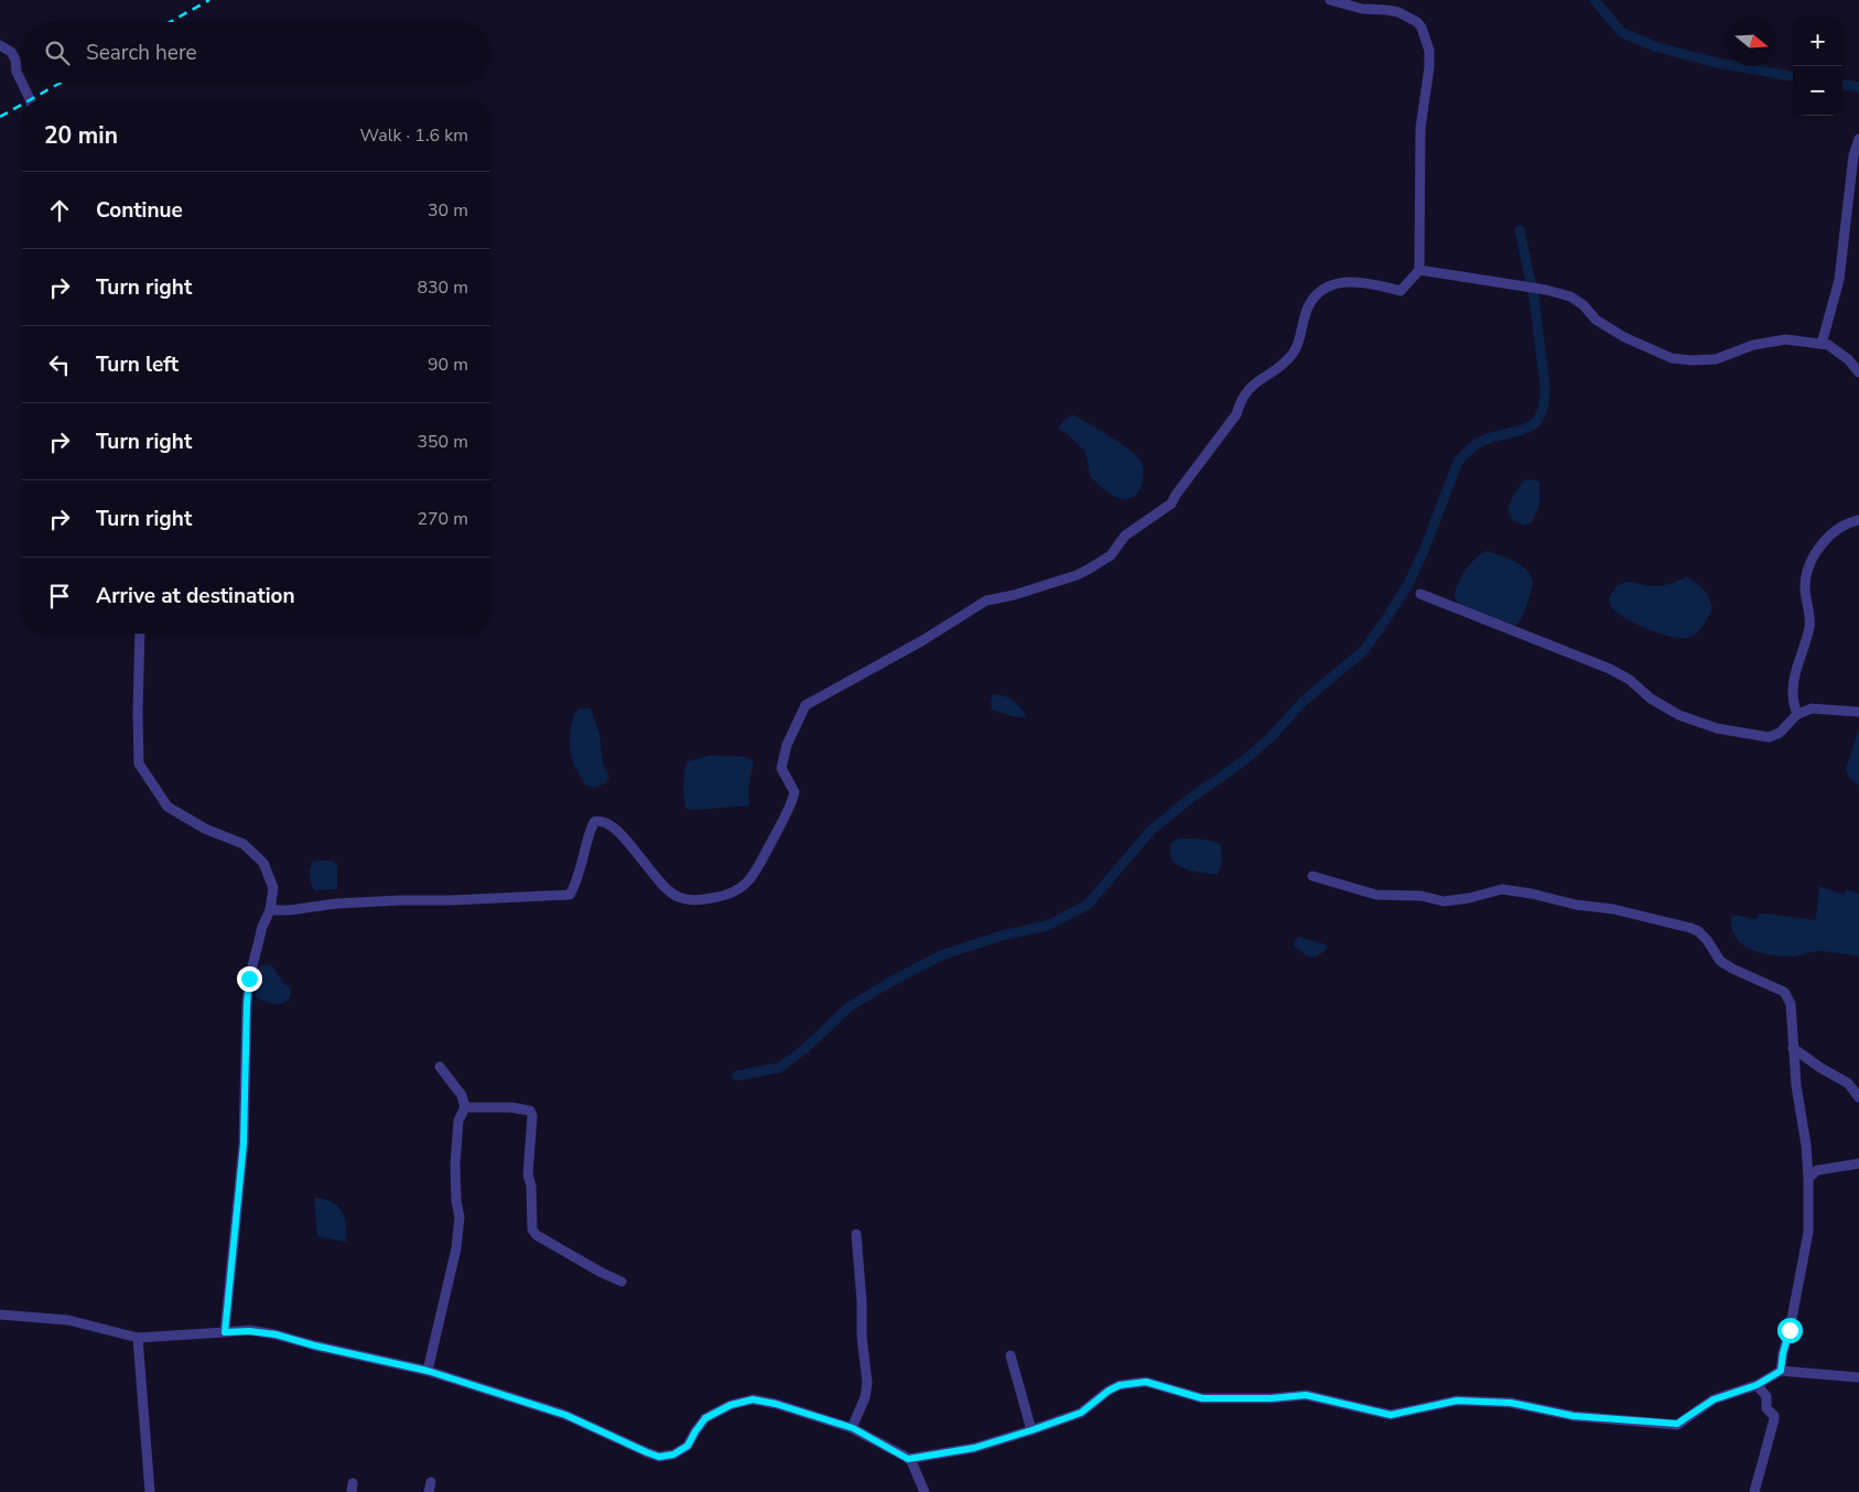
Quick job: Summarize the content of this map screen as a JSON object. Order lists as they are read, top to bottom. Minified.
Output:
{"north":"right","page":{"map_buttons":["+","−"],"search":"Search here","heading":["20 min","Walk · 1.6 km"],"list":[["Continue","30 m"],["Turn right","830 m"],["Turn left","90 m"],["Turn right","350 m"],["Turn right","270 m"],"Arrive at destination"]}}
